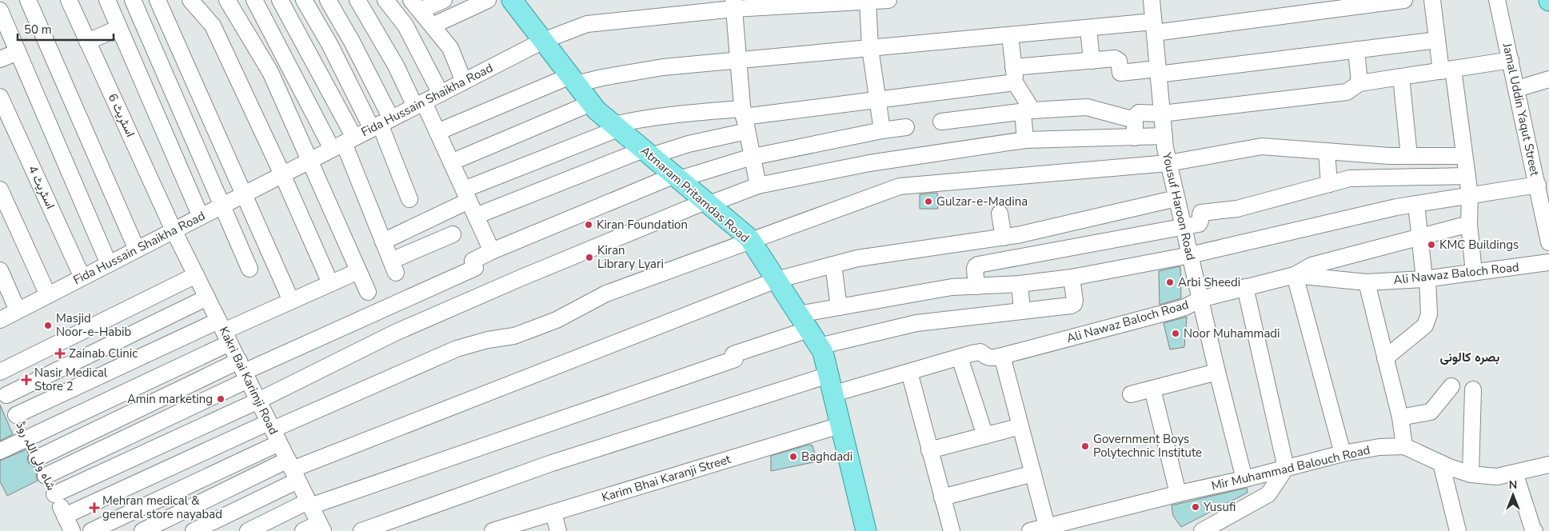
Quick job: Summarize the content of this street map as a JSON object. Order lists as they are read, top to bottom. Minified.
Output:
{"streets":{"main road":["Atmaram Pritamdas Road"],"street":["Fida Hussain Shaikha Road","Jamal Uddin Yaqut Street","اسٹریٹ 6","اسٹریٹ 4","Yousuf Haroon Road","Ali Nawaz Baloch Road","Kakri Bai Karimji Road","شاہ ولی اللہ روڈ","Mir Muhammad Balouch Road","Karim Bhai Karanji Street"]},"crossings":[["Fida Hussain Shaikha Road","اسٹریٹ 6"],["Fida Hussain Shaikha Road","اسٹریٹ 4"],["Fida Hussain Shaikha Road","Atmaram Pritamdas Road"],["Fida Hussain Shaikha Road","Kakri Bai Karimji Road"],["اسٹریٹ 6","Kakri Bai Karimji Road"],["Atmaram Pritamdas Road","Ali Nawaz Baloch Road"],["Atmaram Pritamdas Road","Karim Bhai Karanji Street"],["Yousuf Haroon Road","Ali Nawaz Baloch Road"],["Yousuf Haroon Road","Mir Muhammad Balouch Road"]],"districts":["بصرہ کالونی"],"places":{"other":["Gulzar-e-Madina","Kiran Foundation","KMC Buildings","Kiran Library Lyari","Arbi Sheedi","Masjid Noor-e-Habib","Noor Muhammadi","Amin marketing","Government Boys Polytechnic Institute","Baghdadi","Yusufi"],"health":["Zainab Clinic","Nasir Medical Store 2","Mehran medical & general store nayabad"]},"scale_bar":"50 m","north":"top"}
